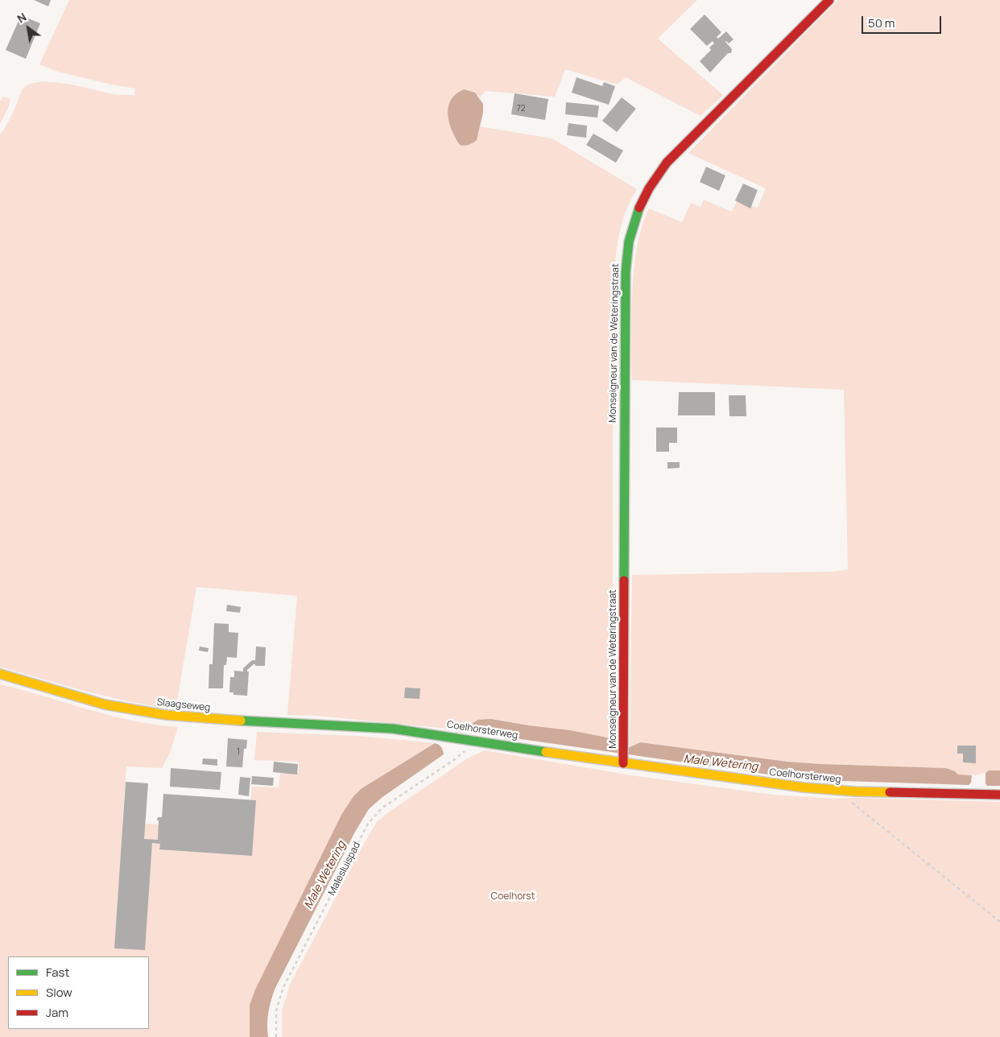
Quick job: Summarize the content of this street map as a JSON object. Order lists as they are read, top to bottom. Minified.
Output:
{"streets":{"street":["Monseigneur van de Weteringstraat","Slaagseweg","Coelhorsterweg"],"path":["Malesluispad"]},"crossings":[["Monseigneur van de Weteringstraat","Coelhorsterweg"],["Slaagseweg","Coelhorsterweg"],["Coelhorsterweg","Malesluispad"]],"water":["Male Wetering"],"parks":["Coelhorst"],"house_numbers":["72","1"],"legend":["Fast","Slow","Jam"],"scale_bar":"50 m","north":"top left"}
